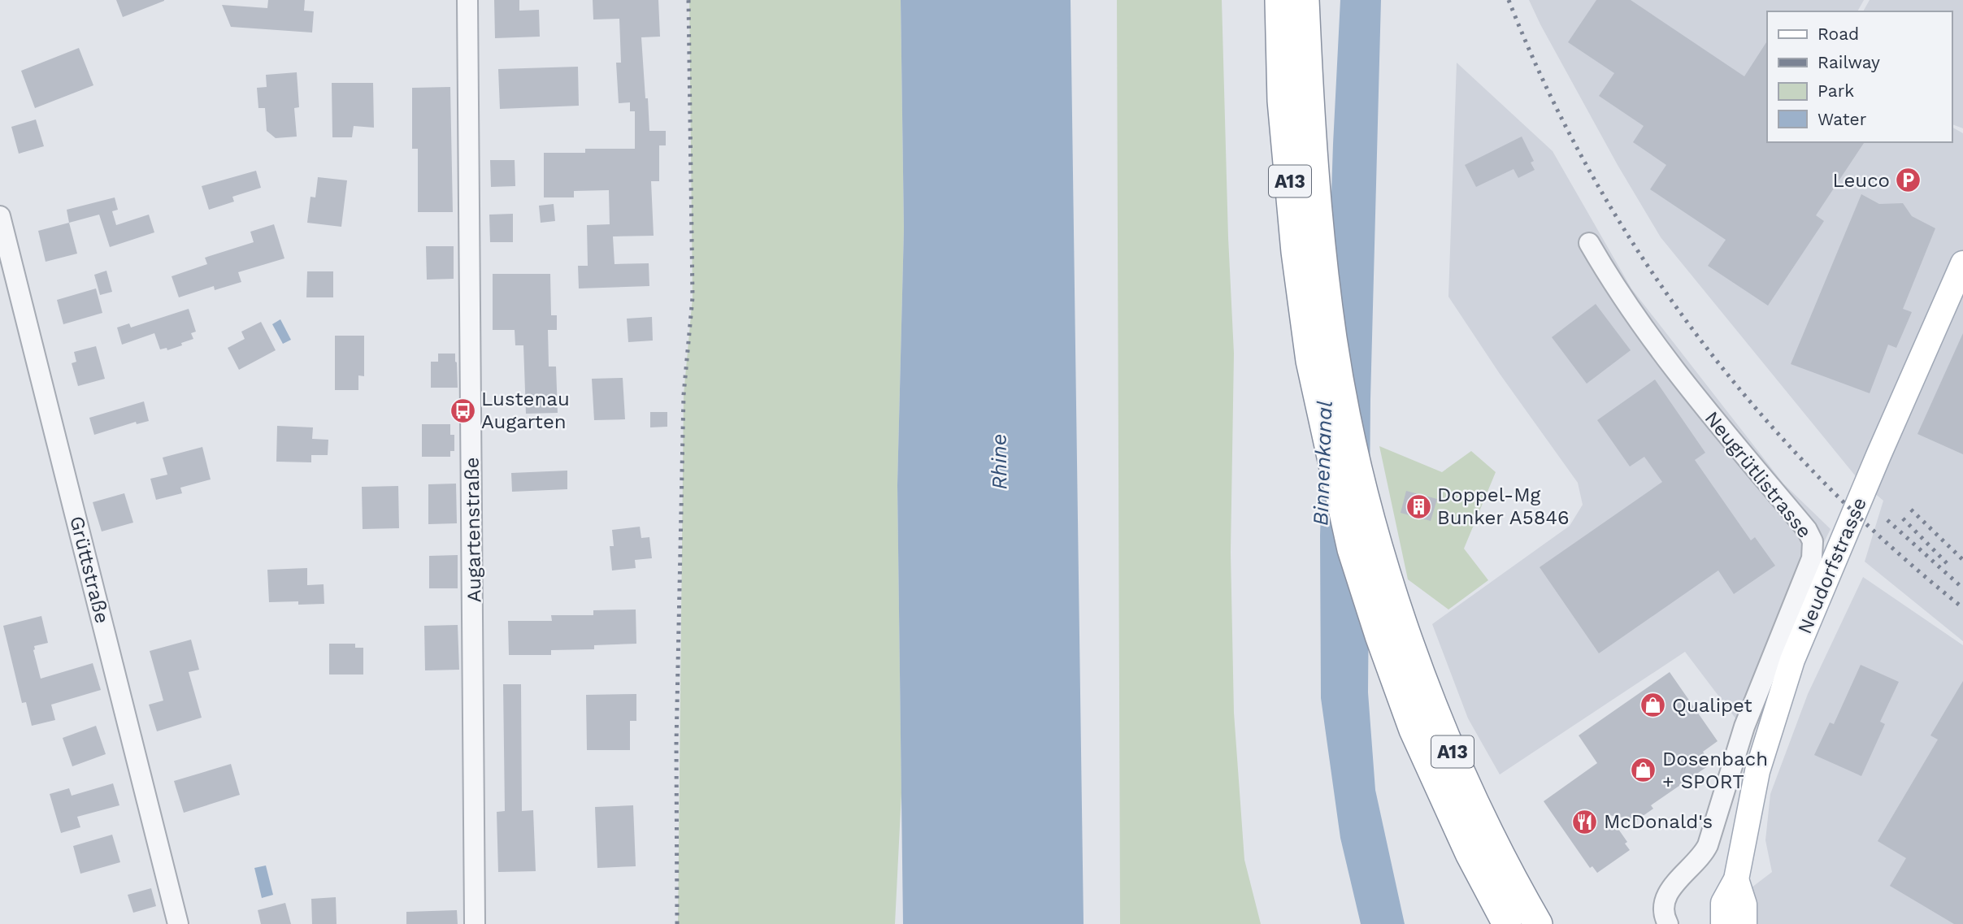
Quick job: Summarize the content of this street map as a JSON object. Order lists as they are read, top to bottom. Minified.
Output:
{"streets":{"highway":["A13"],"main road":["Neudorfstrasse"],"street":["Neugrütlistrasse","Augartenstraße","Grüttstraße"]},"water":["Rhine","Binnenkanal"],"places":{"parking":["Leuco"],"bus stop":["Lustenau Augarten"],"building":["Doppel-Mg Bunker A5846"],"shop":["Qualipet","Dosenbach + SPORT"],"restaurant":["McDonald's"]},"legend":["Road","Railway","Park","Water"]}
